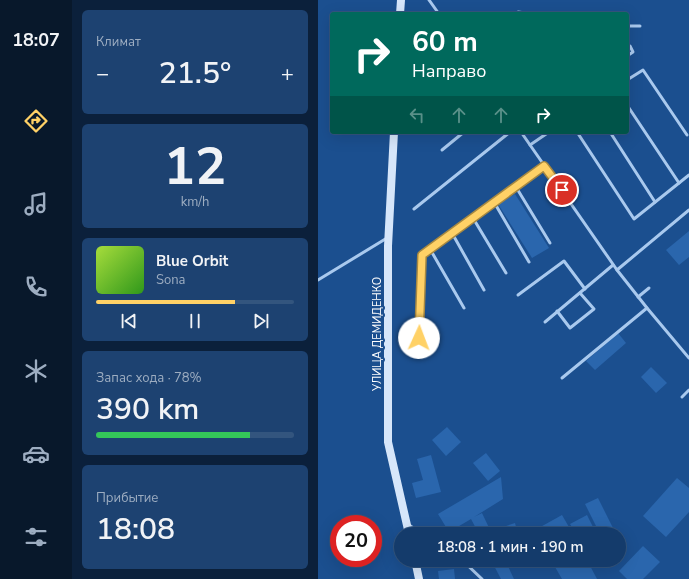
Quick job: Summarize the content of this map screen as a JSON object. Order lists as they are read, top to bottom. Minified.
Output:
{"streets":{"main road":["УЛИЦА ДЕМИДЕНКО"]},"page":{"tabs":"18:07","tile":["Климат",["12","km/h"],["Запас хода · 78%","390 km"],["Прибытие","18:08"]],"turn":["60 m","Направо"],"heat":["−","21.5°","+"],"song":["Blue Orbit","Sona"],"limit":"20","trip":"18:08 · 1 мин · 190 m"}}
